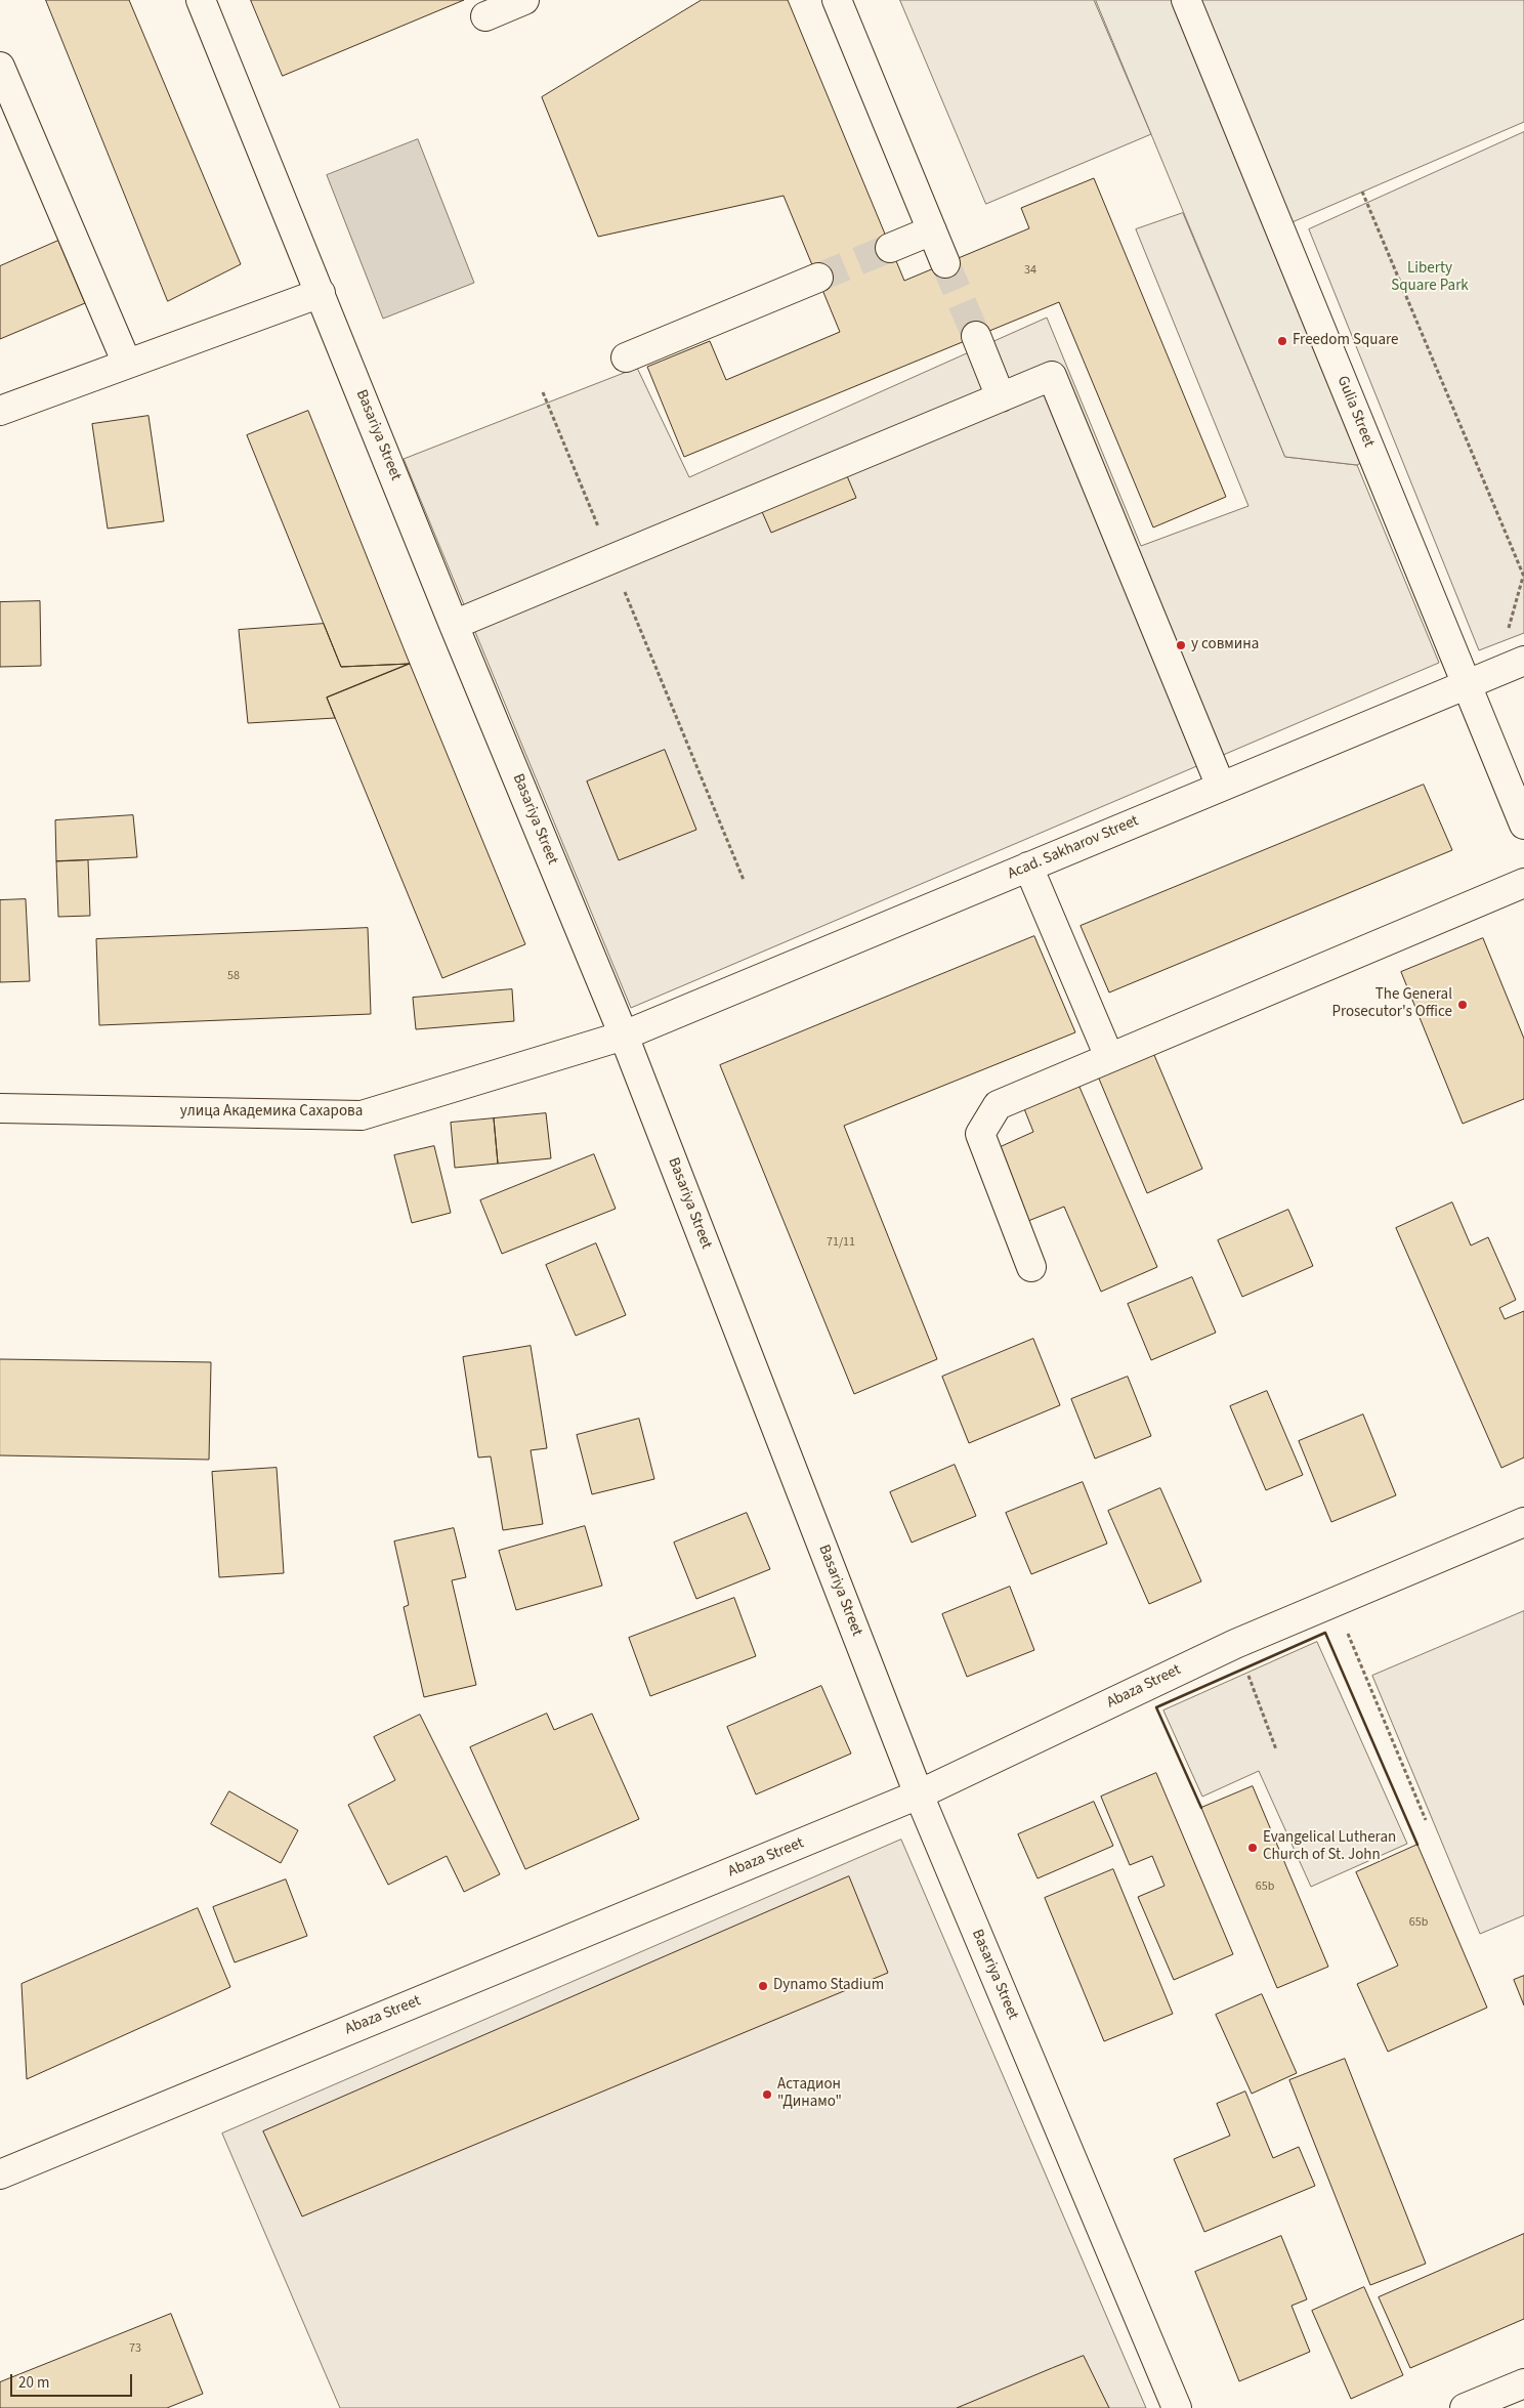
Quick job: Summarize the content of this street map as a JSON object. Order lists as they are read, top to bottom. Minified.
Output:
{"streets":{"street":["Gulia Street","Basariya Street","Acad. Sakharov Street","улица Академика Сахарова","Abaza Street"]},"crossings":[["Gulia Street","Acad. Sakharov Street"],["Basariya Street","Acad. Sakharov Street"],["Basariya Street","улица Академика Сахарова"],["Basariya Street","Abaza Street"],["Acad. Sakharov Street","улица Академика Сахарова"]],"parks":["Liberty Square Park"],"places":["Freedom Square","у совмина","The General Prosecutor's Office","Evangelical Lutheran Church of St. John","Dynamo Stadium","Астадион \"Динамо\""],"house_numbers":["34","58","71/11","65b","65b","73"],"scale_bar":"20 m"}
